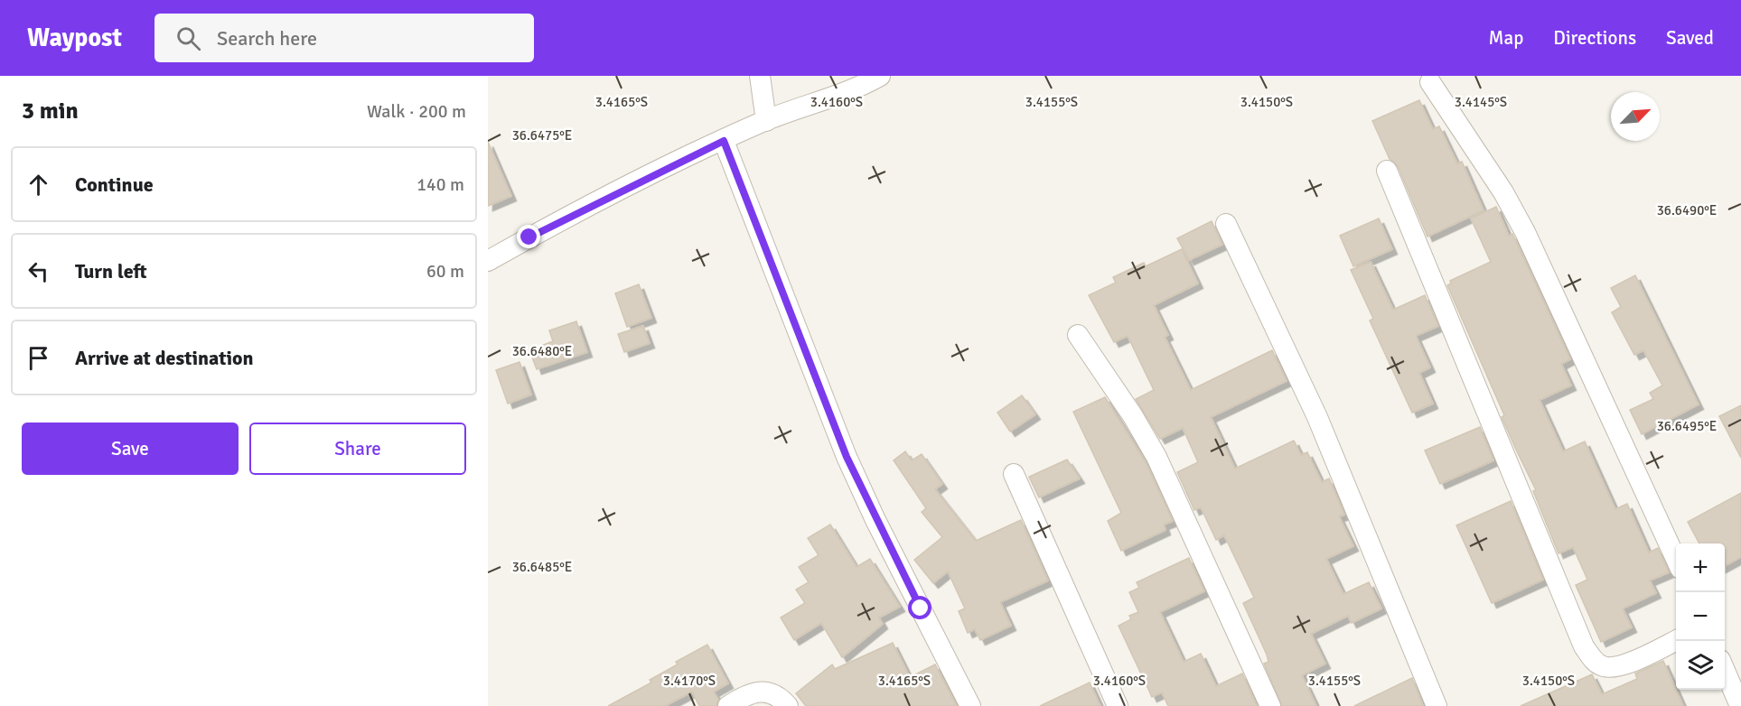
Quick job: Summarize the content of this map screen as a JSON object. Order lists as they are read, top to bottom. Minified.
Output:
{"north":"top right","page":{"header":"Waypost","search":"Search here","nav":["Map","Directions","Saved"],"heading":["3 min","Walk · 200 m"],"list":[["Continue","140 m"],["Turn left","60 m"],"Arrive at destination"],"buttons":["Save","Share"],"map_buttons":["+","−"]},"coordinates":["3.4165°S","3.4160°S","3.4155°S","3.4150°S","3.4145°S","36.6475°E","36.6490°E","36.6480°E","36.6495°E","36.6485°E","3.4170°S"]}
